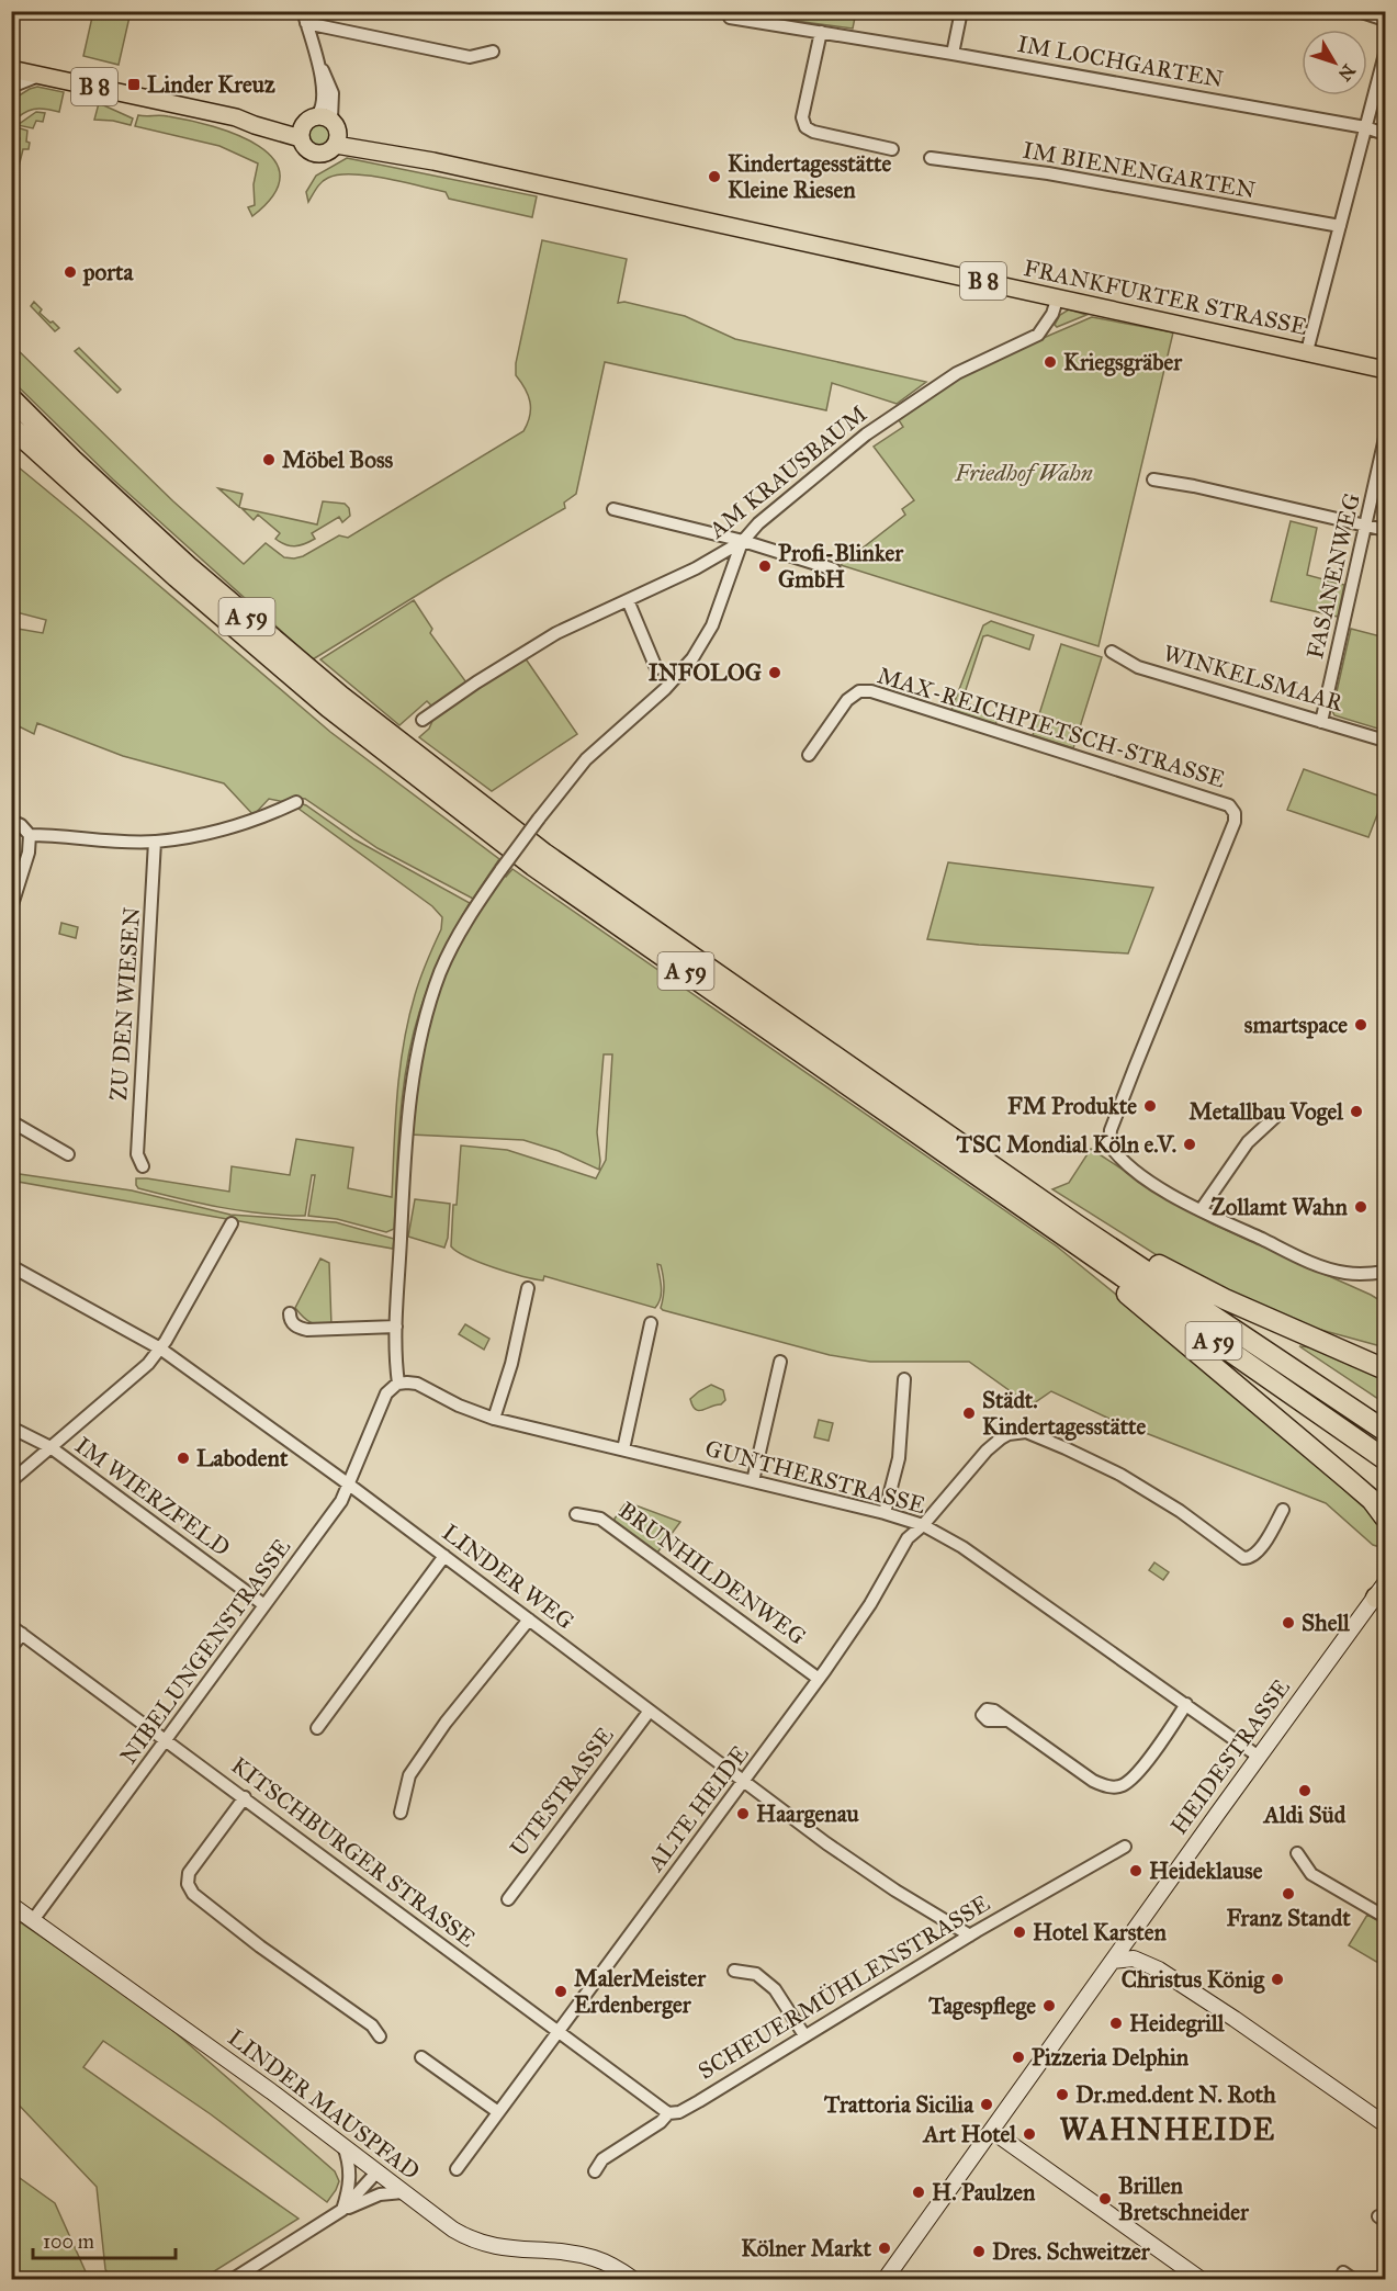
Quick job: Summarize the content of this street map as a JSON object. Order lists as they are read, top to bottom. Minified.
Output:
{"streets":{"highway":["A 59"],"main road":["B 8","FRANKFURTER STRASSE","HEIDESTRASSE","LINDER MAUSPFAD"],"street":["IM LOCHGARTEN","IM BIENENGARTEN","AM KRAUSBAUM","FASANENWEG","WINKELSMAAR","MAX-REICHPIETSCH-STRASSE","ZU DEN WIESEN","GUNTHERSTRASSE","IM WIERZFELD","BRUNHILDENWEG","LINDER WEG","NIBELUNGENSTRASSE","UTESTRASSE","ALTE HEIDE","KITSCHBURGER STRASSE","SCHEUERMÜHLENSTRASSE"]},"crossings":[["FRANKFURTER STRASSE","AM KRAUSBAUM"],["FASANENWEG","WINKELSMAAR"],["GUNTHERSTRASSE","NIBELUNGENSTRASSE"],["GUNTHERSTRASSE","HEIDESTRASSE"],["GUNTHERSTRASSE","ALTE HEIDE"],["IM WIERZFELD","NIBELUNGENSTRASSE"],["BRUNHILDENWEG","ALTE HEIDE"],["LINDER WEG","NIBELUNGENSTRASSE"],["LINDER WEG","UTESTRASSE"],["LINDER WEG","ALTE HEIDE"],["LINDER WEG","SCHEUERMÜHLENSTRASSE"],["NIBELUNGENSTRASSE","KITSCHBURGER STRASSE"],["NIBELUNGENSTRASSE","LINDER MAUSPFAD"],["ALTE HEIDE","KITSCHBURGER STRASSE"],["KITSCHBURGER STRASSE","SCHEUERMÜHLENSTRASSE"]],"districts":["WAHNHEIDE"],"parks":["Friedhof Wahn"],"places":{"transit":["Linder Kreuz"],"other":["Kindertagesstätte Kleine Riesen","porta","Kriegsgräber","Möbel Boss","Profi-Blinker GmbH","INFOLOG","smartspace","FM Produkte","Metallbau Vogel","TSC Mondial Köln e.V.","Zollamt Wahn","Städt. Kindertagesstätte","Labodent","Shell","Aldi Süd","Haargenau","Heideklause","Franz Standt","Hotel Karsten","Christus König","MalerMeister Erdenberger","Tagespflege","Heidegrill","Pizzeria Delphin","Dr.med.dent N. Roth","Trattoria Sicilia","Art Hotel","H. Paulzen","Brillen Bretschneider","Kölner Markt","Dres. Schweitzer"]},"scale_bar":"100 m","north":"bottom right"}
